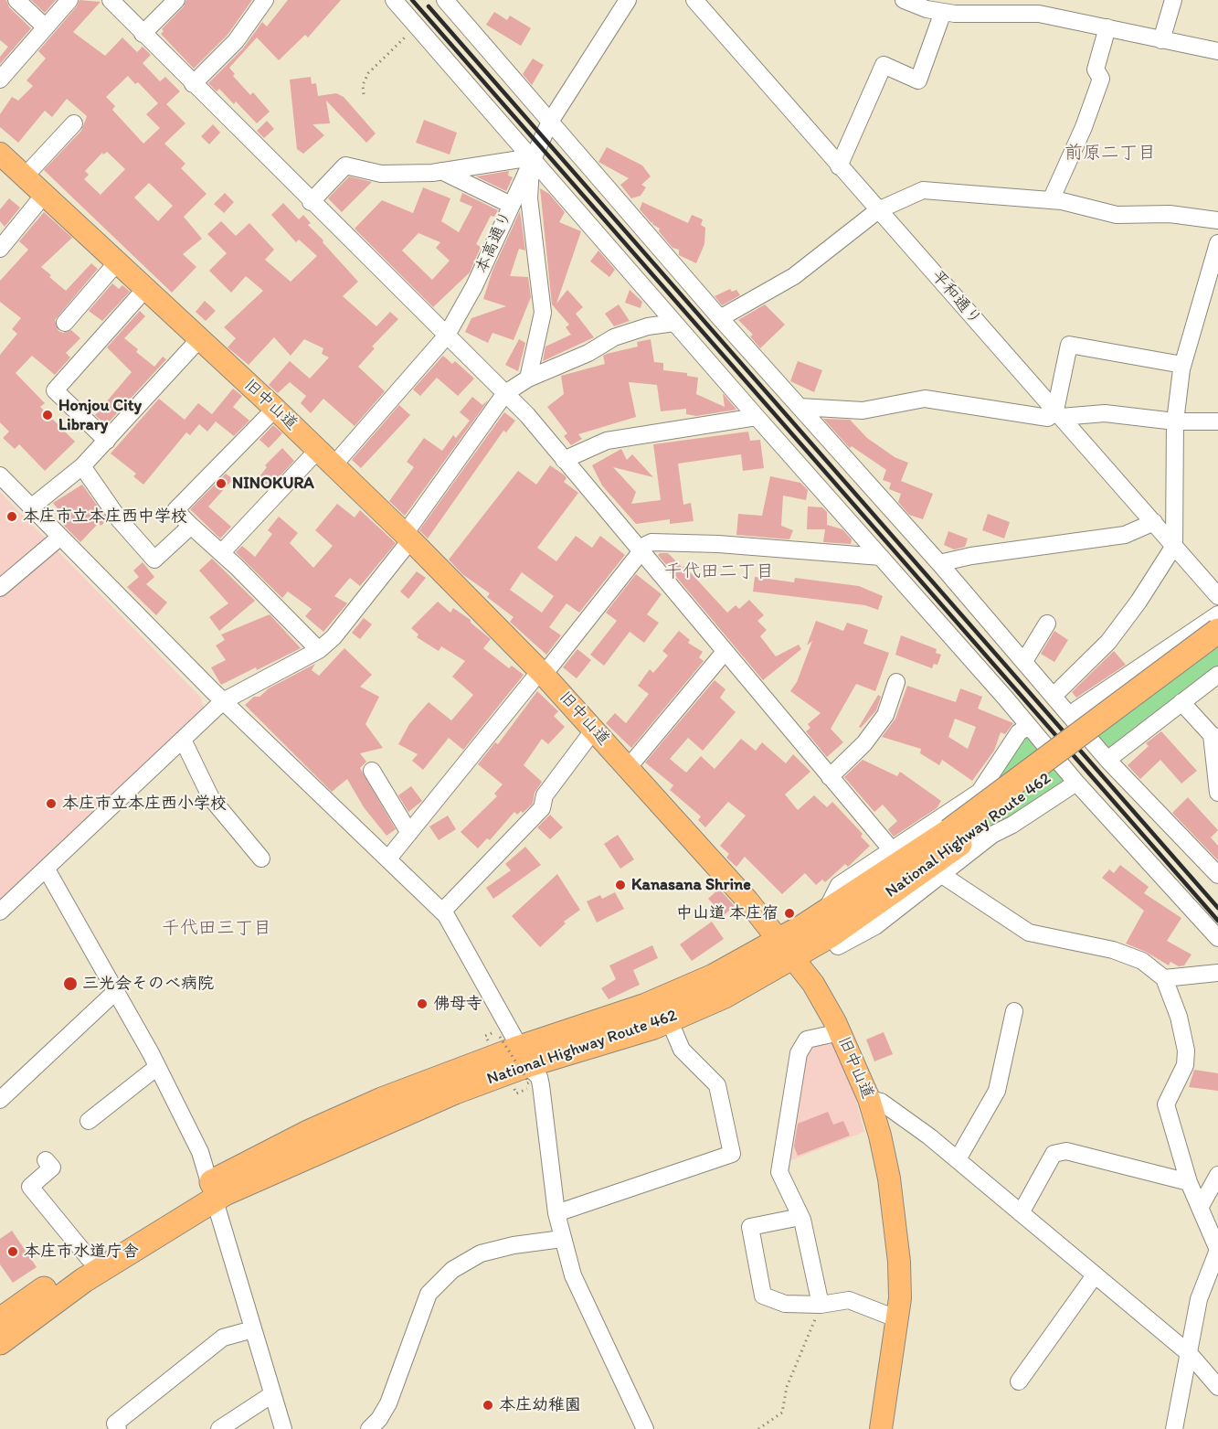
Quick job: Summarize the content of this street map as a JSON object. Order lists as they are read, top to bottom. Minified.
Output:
{"streets":{"highway":["National Highway Route 462"],"main road":["旧中山道"],"street":["本高通り","平和通り"]},"crossings":[["本高通り","旧中山道"],["旧中山道","National Highway Route 462"]],"districts":["前原二丁目","千代田二丁目","千代田三丁目"],"places":["Honjou City Library","NINOKURA","本庄市立本庄西中学校","本庄市立本庄西小学校","Kanasana Shrine","中山道 本庄宿","三光会そのべ病院","佛母寺","本庄市水道庁舎","本庄幼稚園"]}
